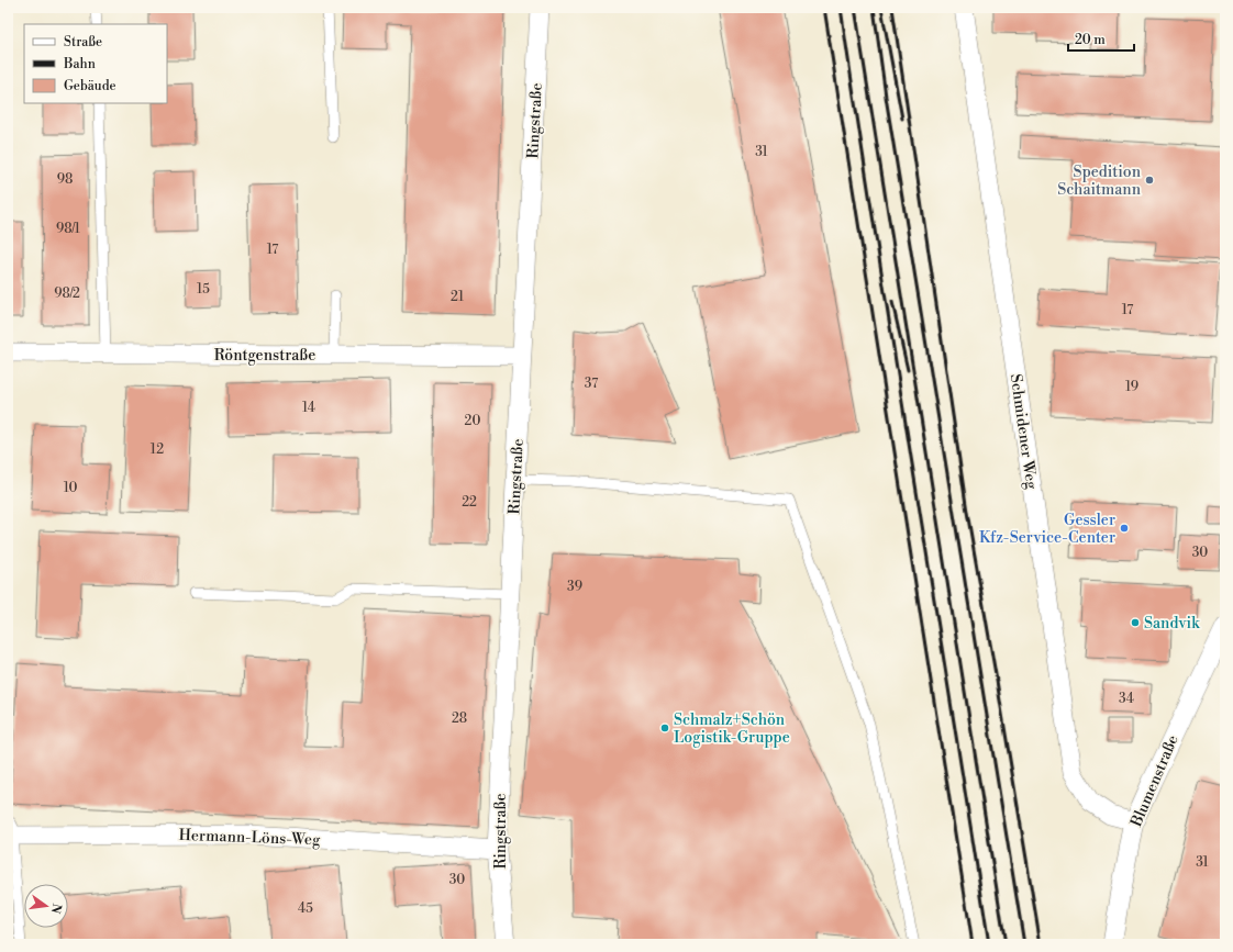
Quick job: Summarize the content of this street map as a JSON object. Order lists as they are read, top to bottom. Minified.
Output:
{"streets":{"street":["Ringstraße","Röntgenstraße","Schmidener Weg","Blumenstraße","Hermann-Löns-Weg"]},"crossings":[["Ringstraße","Röntgenstraße"],["Ringstraße","Hermann-Löns-Weg"],["Schmidener Weg","Blumenstraße"]],"places":["Spedition Schaitmann","Gessler Kfz-Service-Center","Sandvik","Schmalz+Schön Logistik-Gruppe"],"house_numbers":["31","98","98/1","17","15","98/2","21","17","37","19","14","20","12","10","22","30","39","34","28","31","30","45"],"legend":["Straße","Bahn","Gebäude"],"scale_bar":"20 m","north":"right"}
